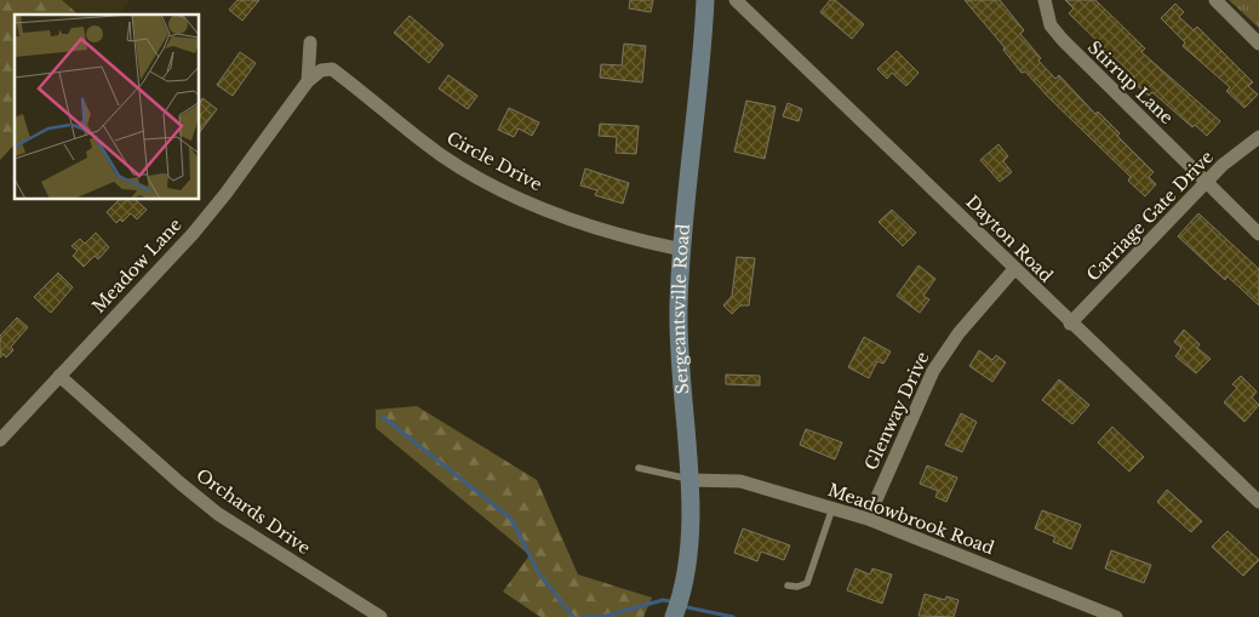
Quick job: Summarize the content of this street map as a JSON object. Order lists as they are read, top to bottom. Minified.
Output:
{"streets":{"main road":["Sergeantsville Road"],"street":["Stirrup Lane","Circle Drive","Carriage Gate Drive","Dayton Road","Meadow Lane","Glenway Drive","Orchards Drive","Meadowbrook Road"]},"crossings":[["Stirrup Lane","Carriage Gate Drive"],["Circle Drive","Meadow Lane"],["Circle Drive","Sergeantsville Road"],["Carriage Gate Drive","Dayton Road"],["Dayton Road","Glenway Drive"],["Meadow Lane","Orchards Drive"],["Sergeantsville Road","Meadowbrook Road"],["Glenway Drive","Meadowbrook Road"]]}
